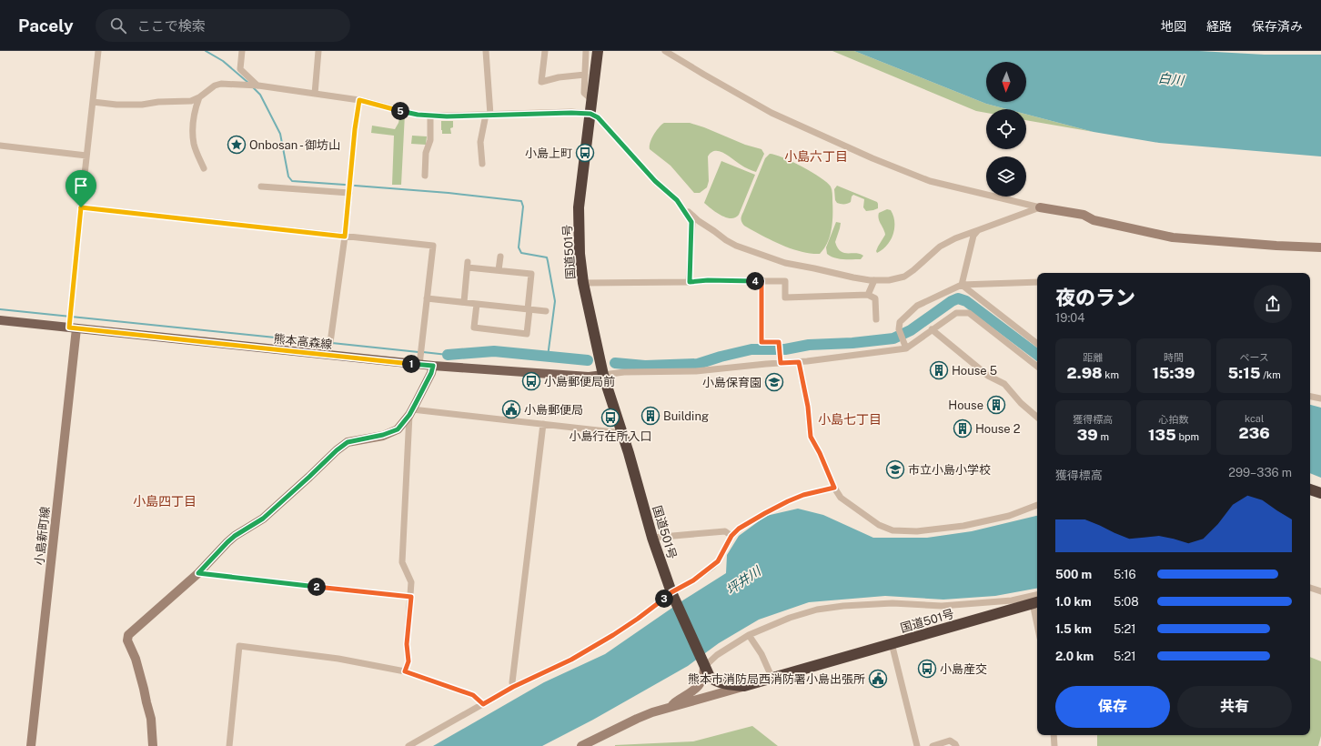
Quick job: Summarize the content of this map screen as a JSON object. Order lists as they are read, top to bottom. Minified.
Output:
{"streets":{"highway":["国道501号"],"main road":["熊本高森線"],"street":["小島新町線"]},"crossings":[["国道501号","熊本高森線"],["熊本高森線","小島新町線"]],"districts":["小島六丁目","小島七丁目","小島四丁目"],"water":["白川","坪井川"],"places":{"place":["Onbosan - 御坊山"],"bus stop":["小島上町","小島郵便局前","小島行在所入口","小島産交"],"building":["House 5","House","Building","House 2"],"school or university":["小島保育園","市立小島小学校"],"public building":["小島郵便局","熊本市消防局西消防署小島出張所"]},"north":"bottom","page":{"header":"Pacely","search":"ここで検索","nav":["地図","経路","保存済み"],"pins":["5","4","1","2","3"],"heading":["夜のラン","19:04"],"stats":[["距離","2.98 km"],["時間","15:39"],["ペース","5:15 /km"],["獲得標高","39 m"],["心拍数","135 bpm"],["kcal","236"]],"chart":["獲得標高","299–336 m"],"list":[{"name":"500 m","note":"5:16"},{"name":"1.0 km","note":"5:08"},{"name":"1.5 km","note":"5:21"},{"name":"2.0 km","note":"5:21"}],"buttons":["保存","共有"]}}
